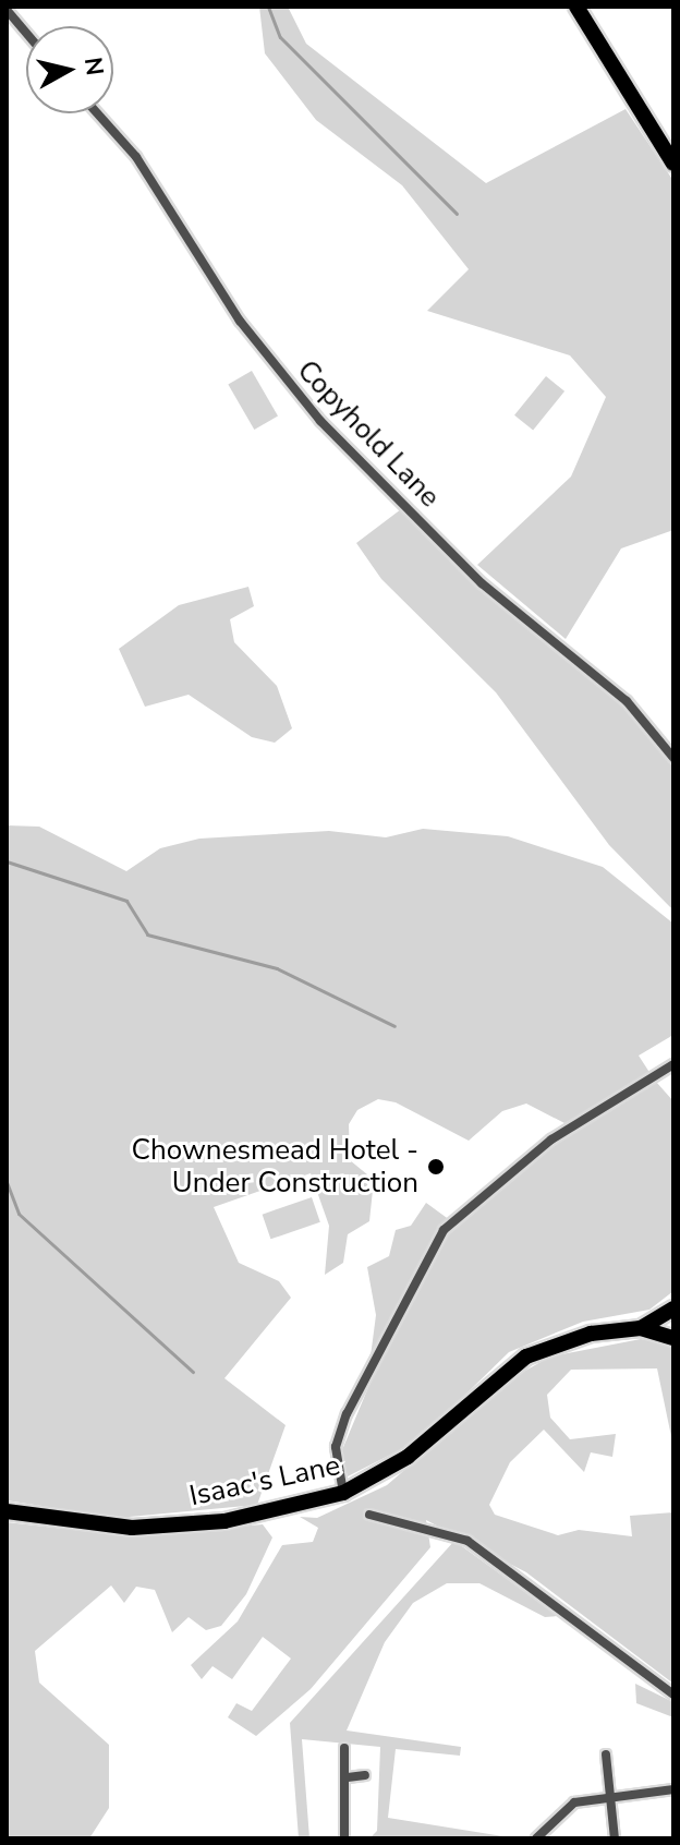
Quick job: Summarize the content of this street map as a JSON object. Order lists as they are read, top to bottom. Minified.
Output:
{"streets":{"highway":["Isaac's Lane"],"street":["Copyhold Lane"]},"places":["Chownesmead Hotel - Under Construction"],"north":"right"}
